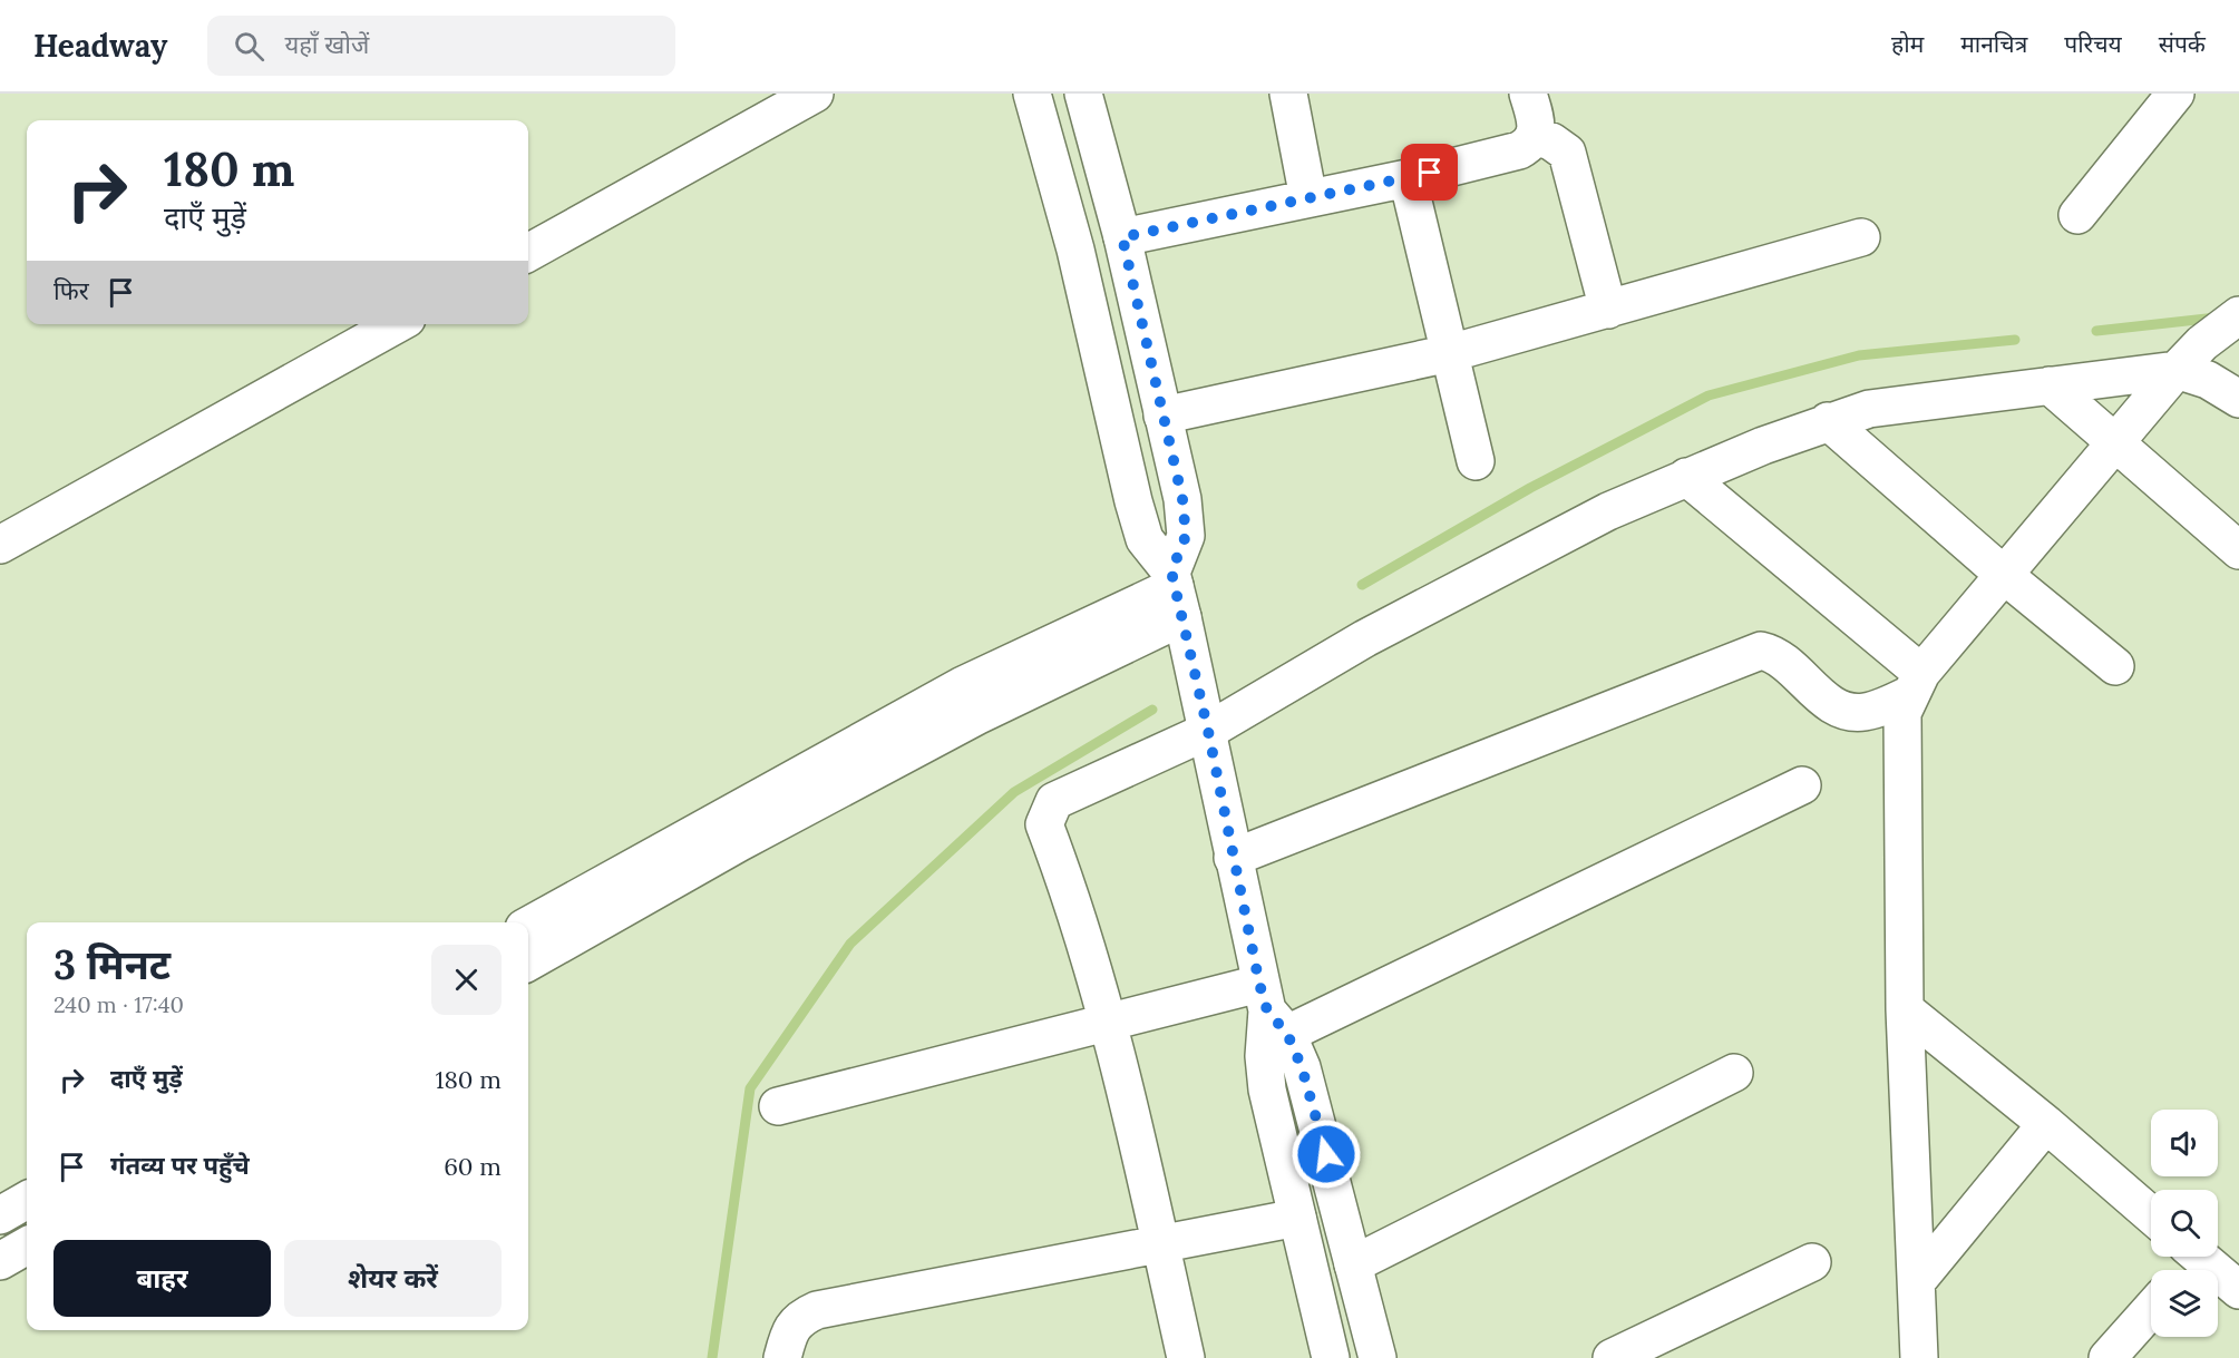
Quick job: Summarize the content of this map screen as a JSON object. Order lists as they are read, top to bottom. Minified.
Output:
{"page":{"header":"Headway","search":"यहाँ खोजें","nav":["होम","मानचित्र","परिचय","संपर्क"],"turn":["180 m","दाएँ मुड़ें"],"then":"फिर","heading":["3 मिनट","240 m · 17:40"],"list":[{"name":"दाएँ मुड़ें","value":"180 m"},{"name":"गंतव्य पर पहुँचे","value":"60 m"}],"buttons":["बाहर","शेयर करें"]}}
